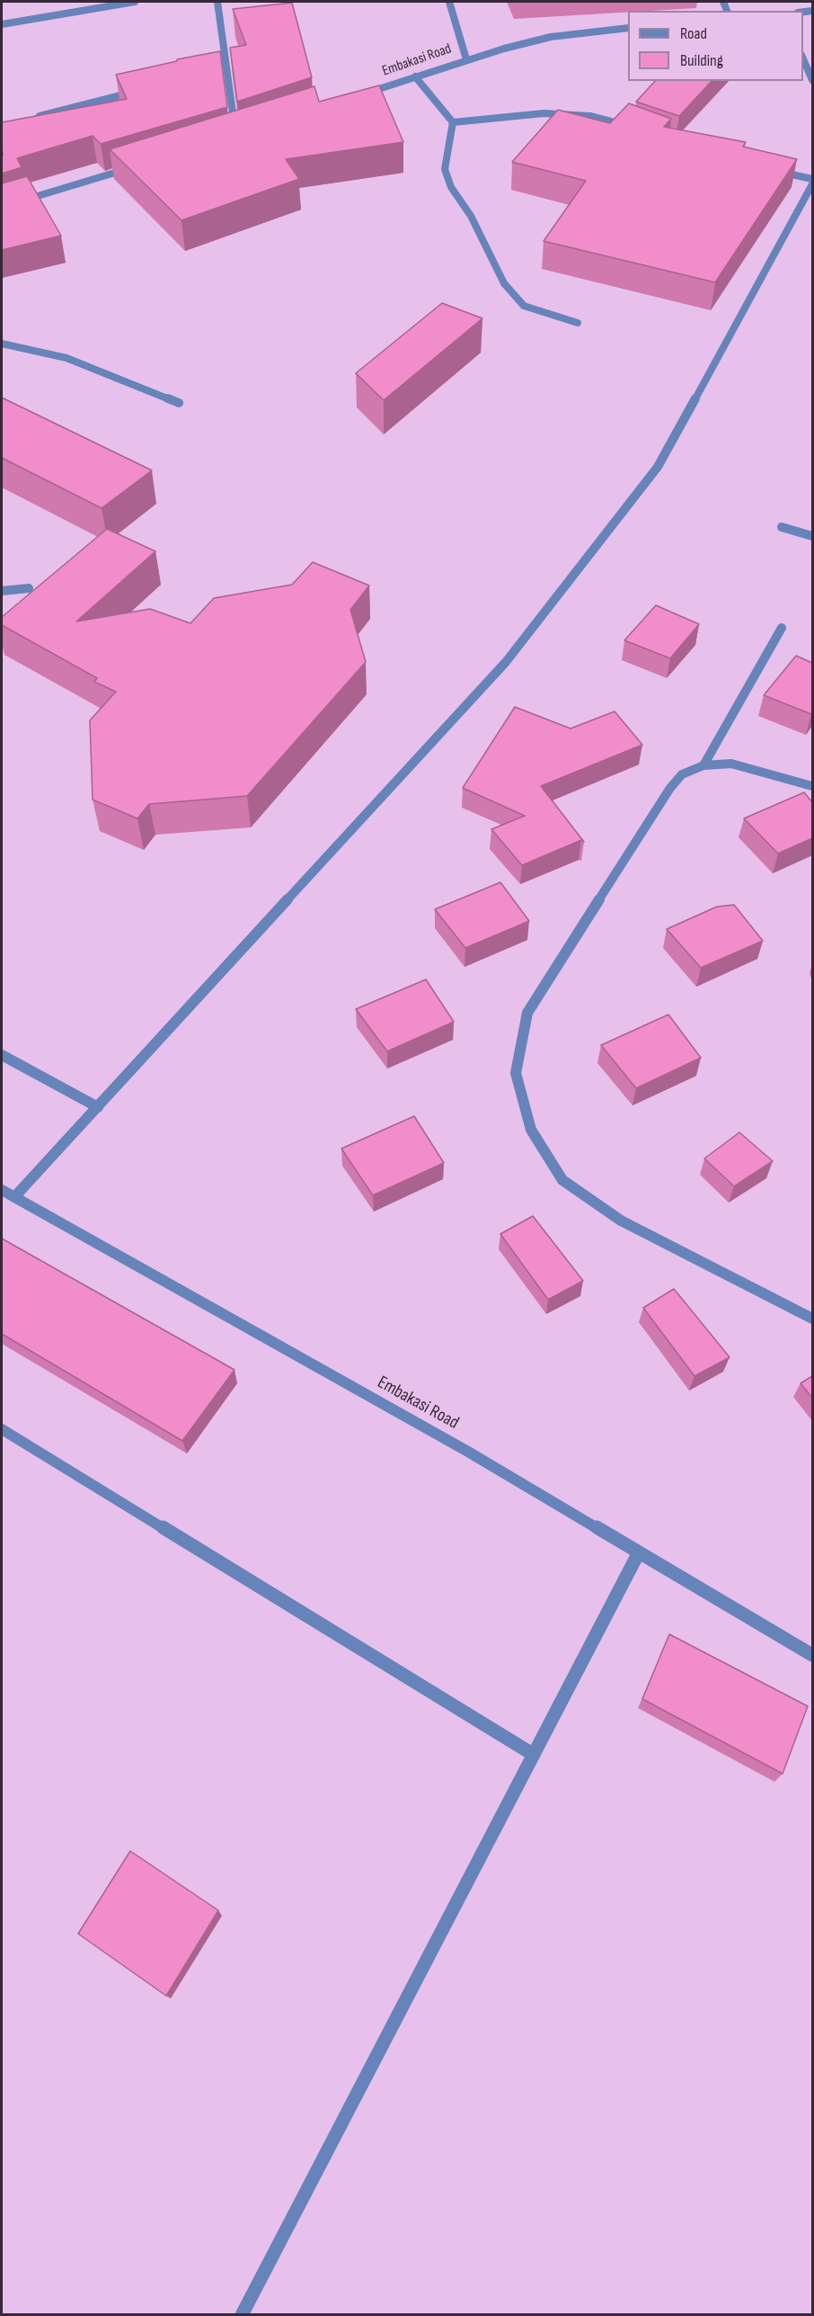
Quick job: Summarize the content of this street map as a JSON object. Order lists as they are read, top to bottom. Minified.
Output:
{"streets":{"street":["Embakasi Road"]},"legend":["Road","Building"]}
